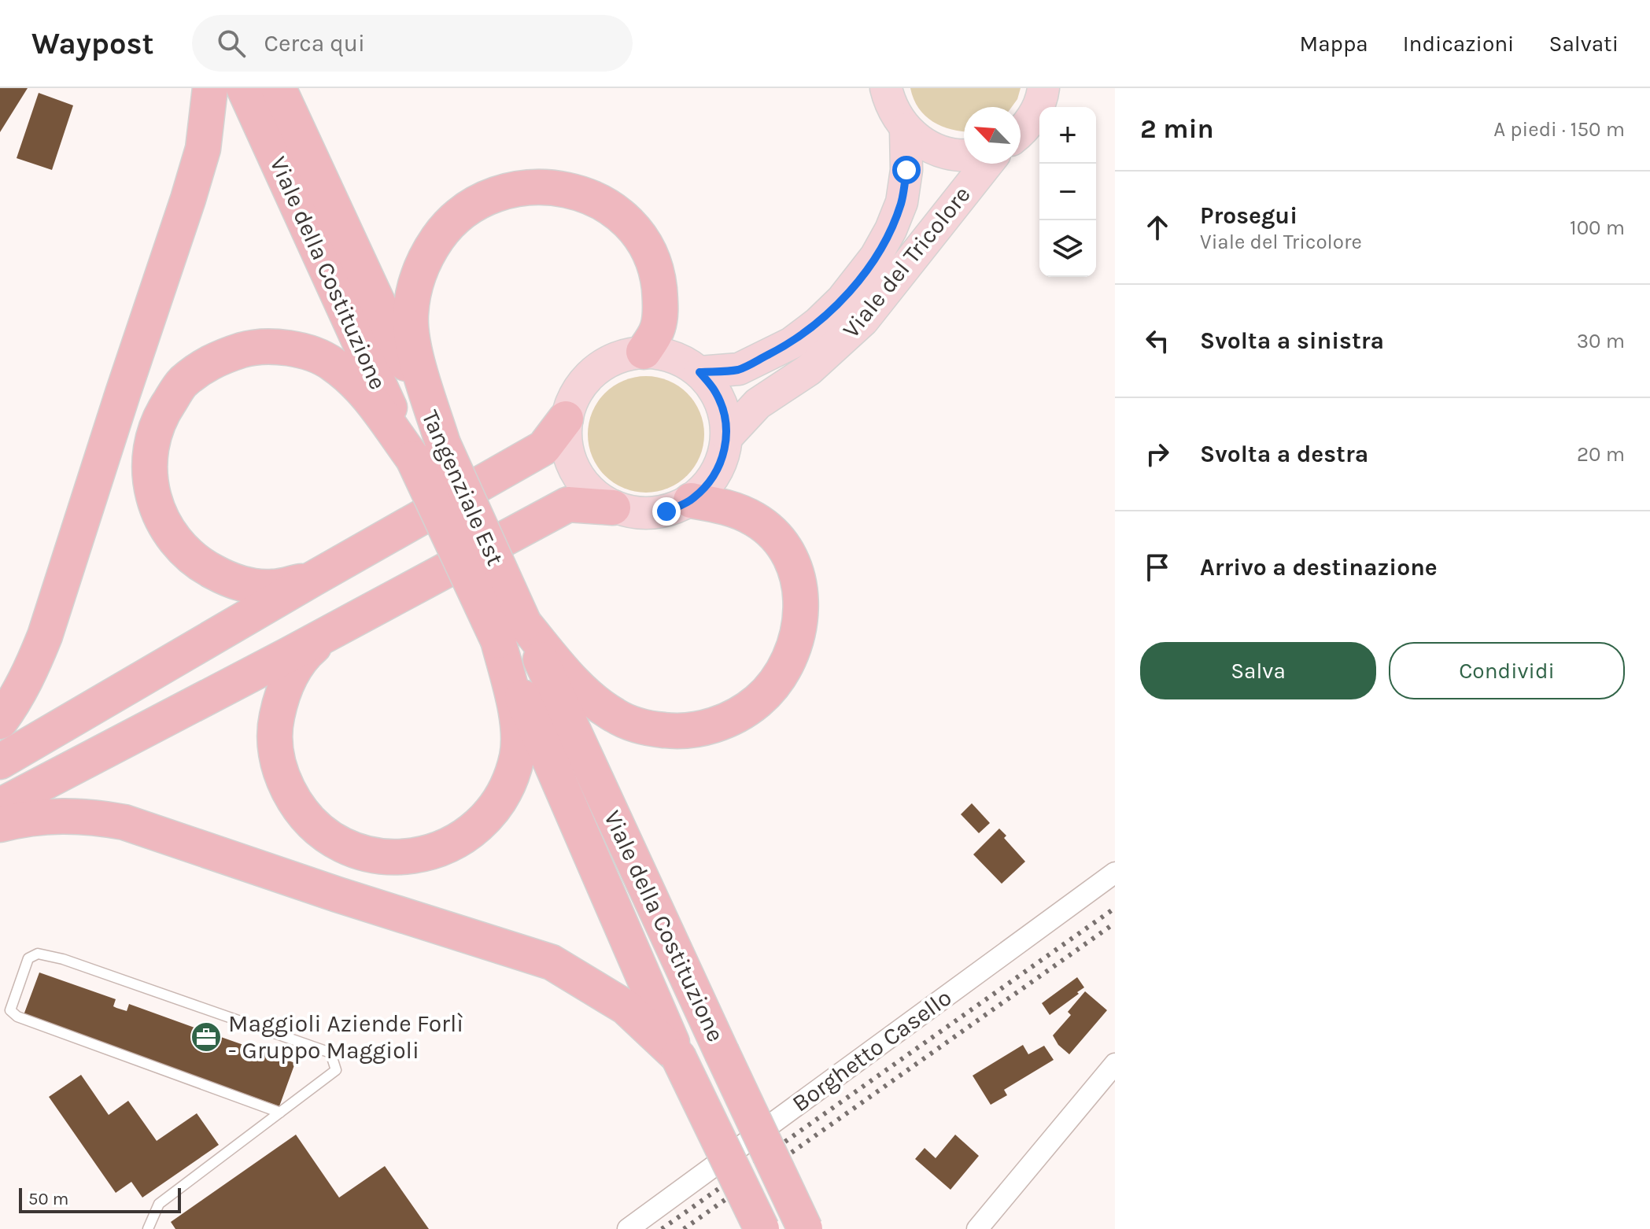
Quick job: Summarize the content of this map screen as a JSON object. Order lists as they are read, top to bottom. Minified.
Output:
{"streets":{"highway":["Viale della Costituzione","Tangenziale Est"],"main road":["Viale del Tricolore"],"street":["Borghetto Casello"]},"crossings":[["Viale della Costituzione","Tangenziale Est"]],"places":{"office":["Maggioli Aziende Forlì - Gruppo Maggioli"]},"scale_bar":"50 m","north":"top left","page":{"header":"Waypost","search":"Cerca qui","nav":["Mappa","Indicazioni","Salvati"],"heading":["2 min","A piedi · 150 m"],"map_buttons":["+","−"],"list":[["Prosegui","Viale del Tricolore","100 m"],["Svolta a sinistra","30 m"],["Svolta a destra","20 m"],"Arrivo a destinazione"],"buttons":["Salva","Condividi"],"scale":"50 m"}}
